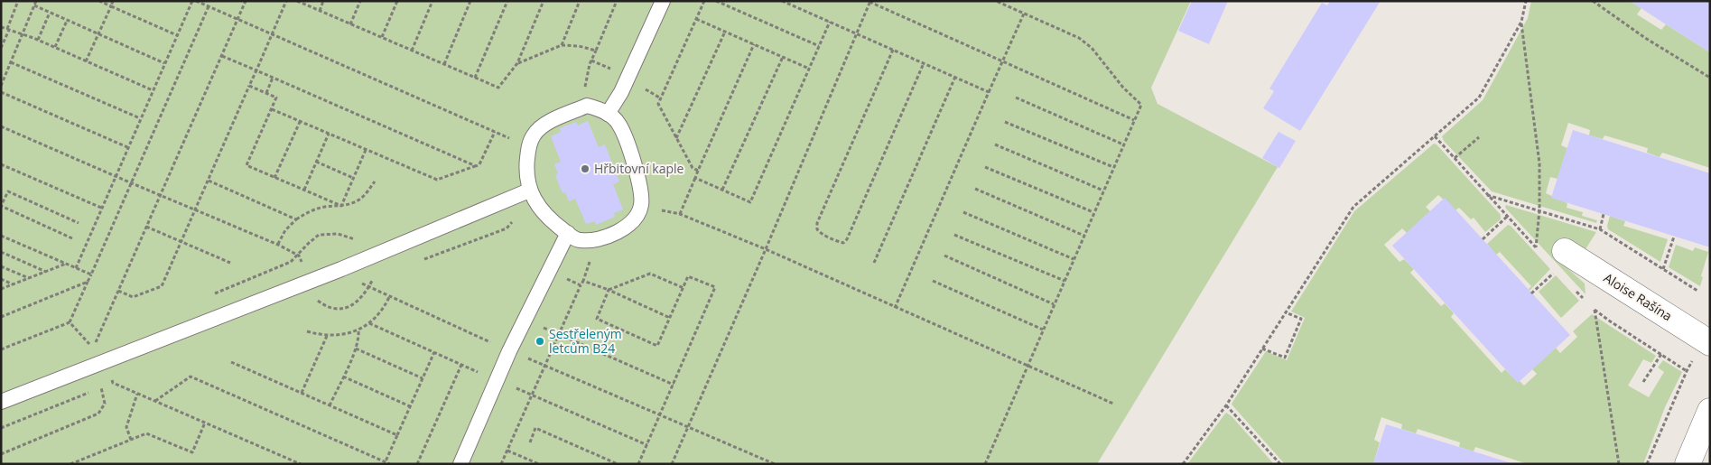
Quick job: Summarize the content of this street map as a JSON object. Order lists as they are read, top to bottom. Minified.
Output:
{"streets":{"street":["Aloise Rašína"]},"places":["Hřbitovní kaple","Sestřeleným letcům B24"]}
